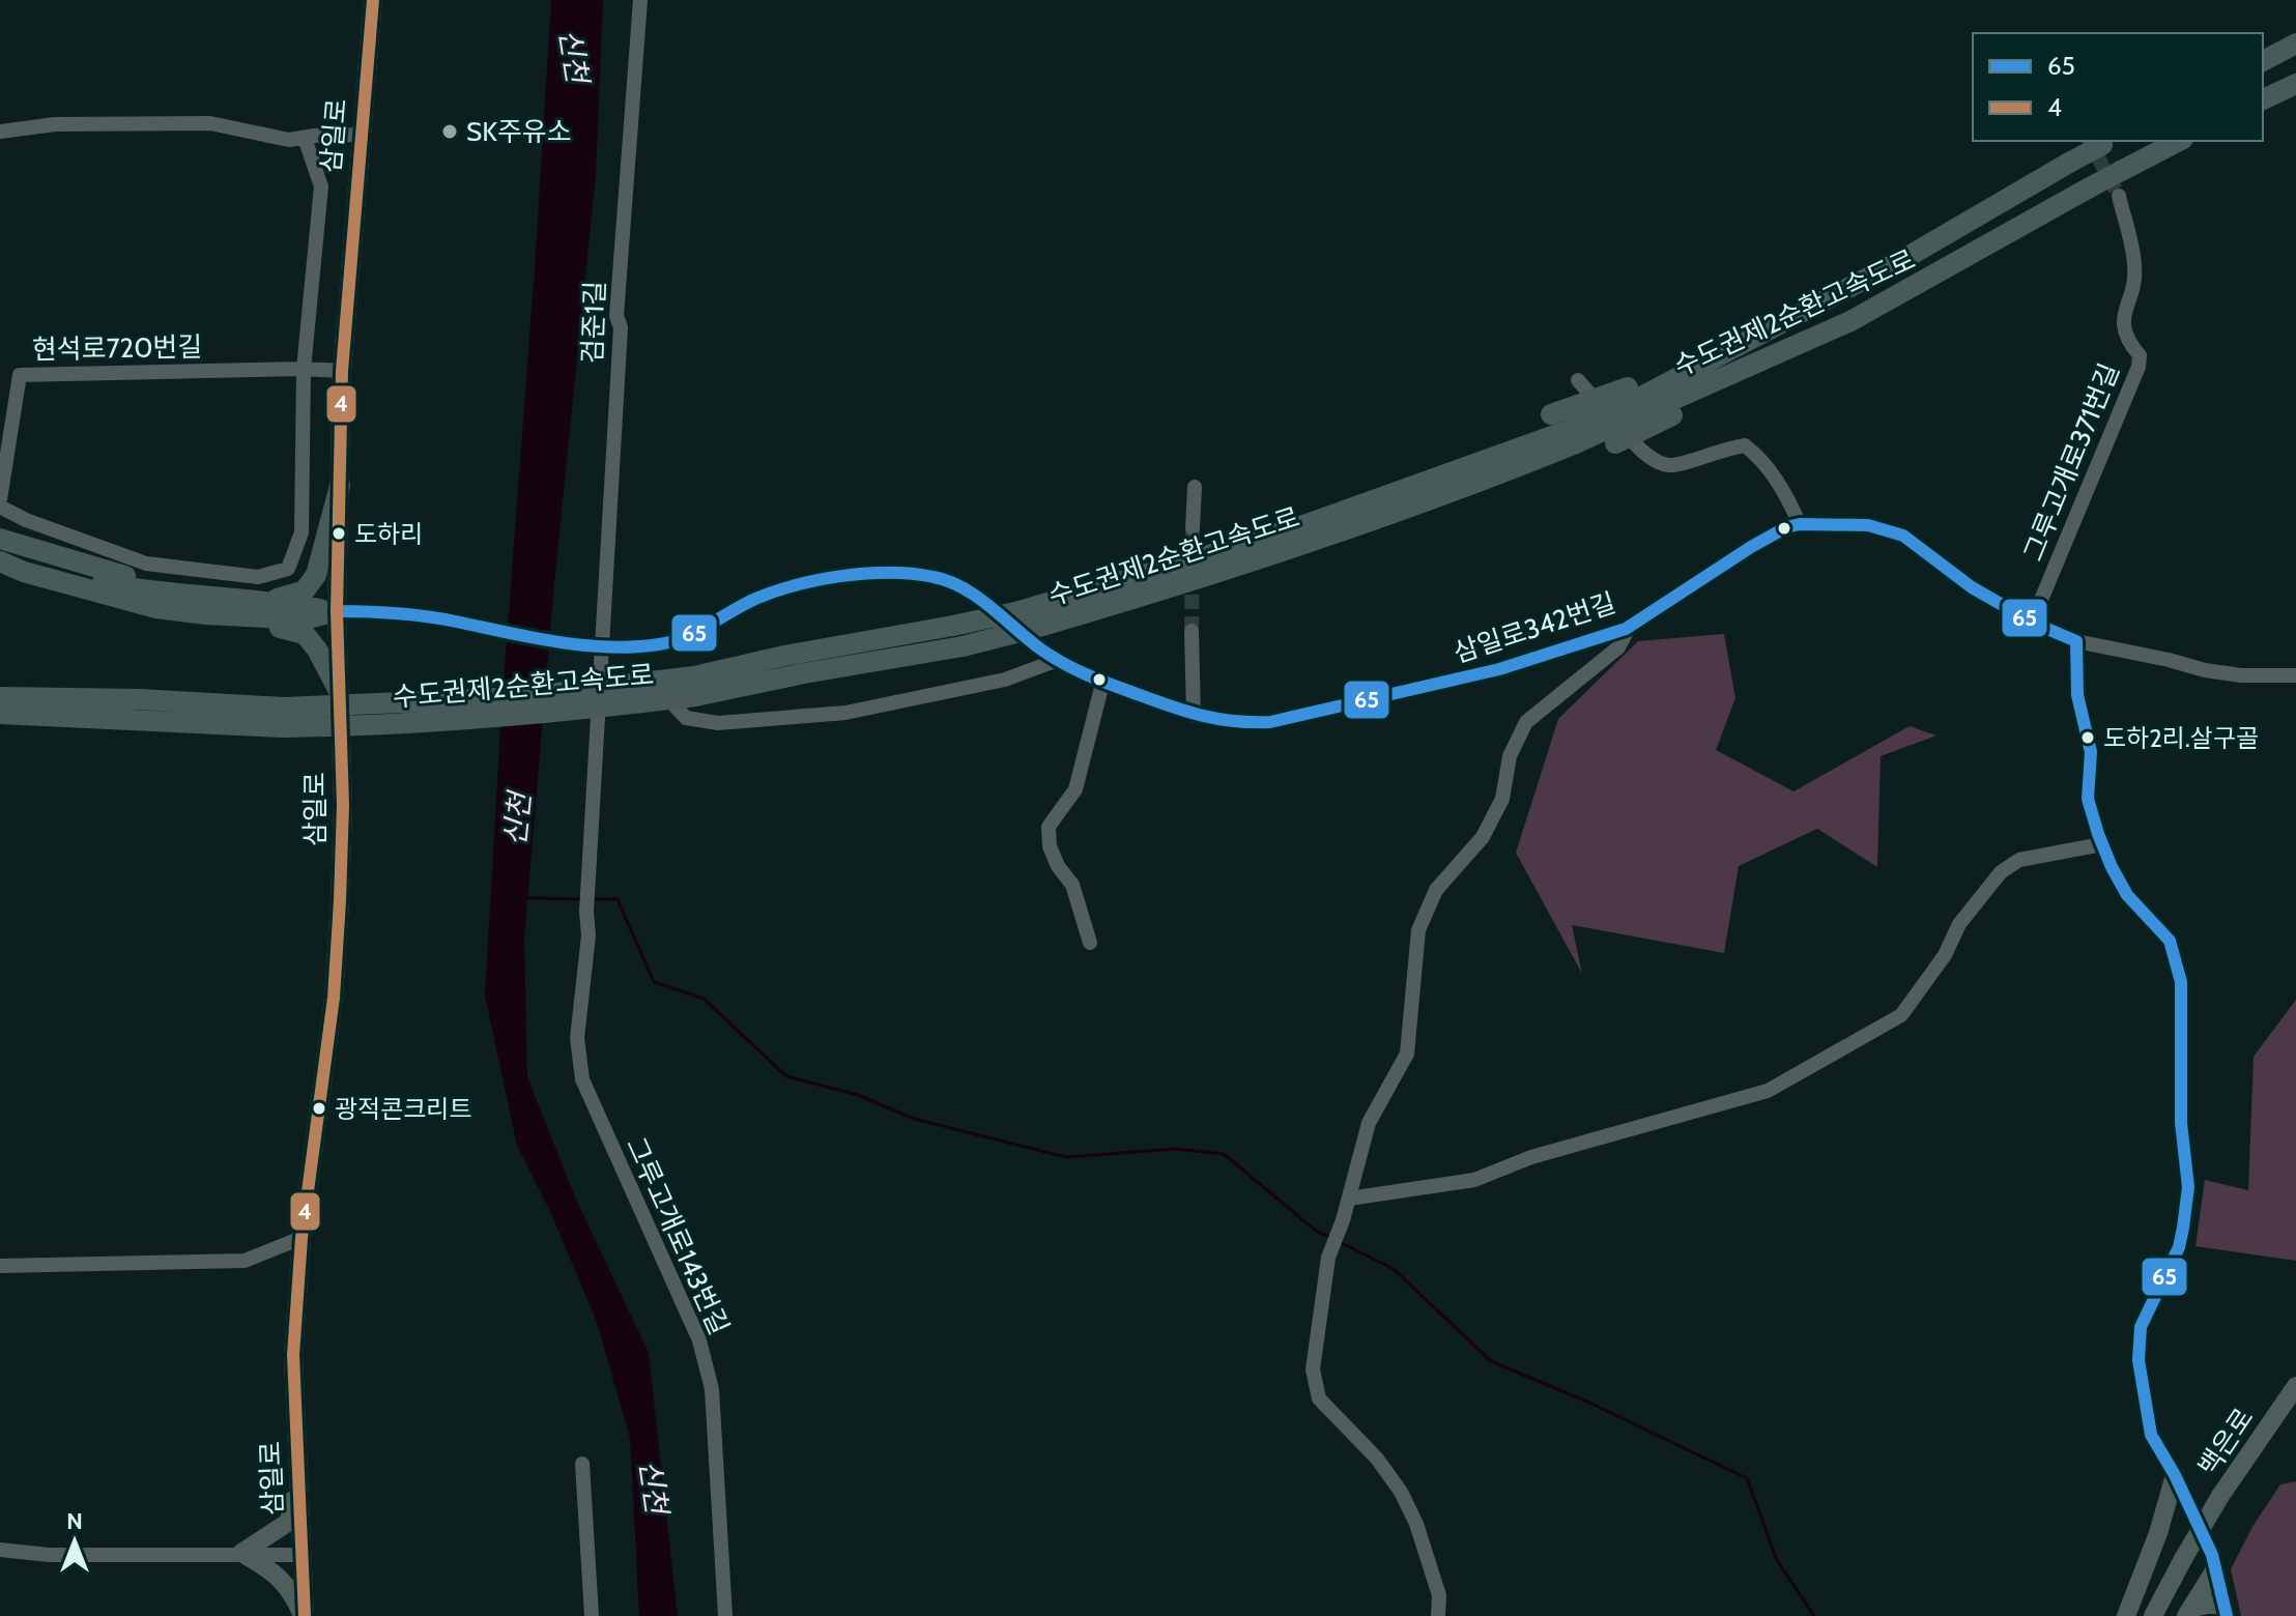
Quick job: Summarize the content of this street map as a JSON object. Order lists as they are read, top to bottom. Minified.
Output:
{"streets":{"highway":["수도권제2순환고속도로"],"main road":["삼일로","백은로"],"street":["검준1길","현석로720번길","그루고개로371번길","삼일로342번길","그루고개로143번길"]},"crossings":[["삼일로","현석로720번길"],["삼일로","삼일로342번길"],["검준1길","삼일로342번길"],["검준1길","그루고개로143번길"],["그루고개로371번길","삼일로342번길"]],"water":["신천"],"places":["SK주유소","도하리","도하2리.살구골","광적콘크리트"],"lines":["transit line 4","transit line 65"],"legend":["65","4"],"north":"top"}
